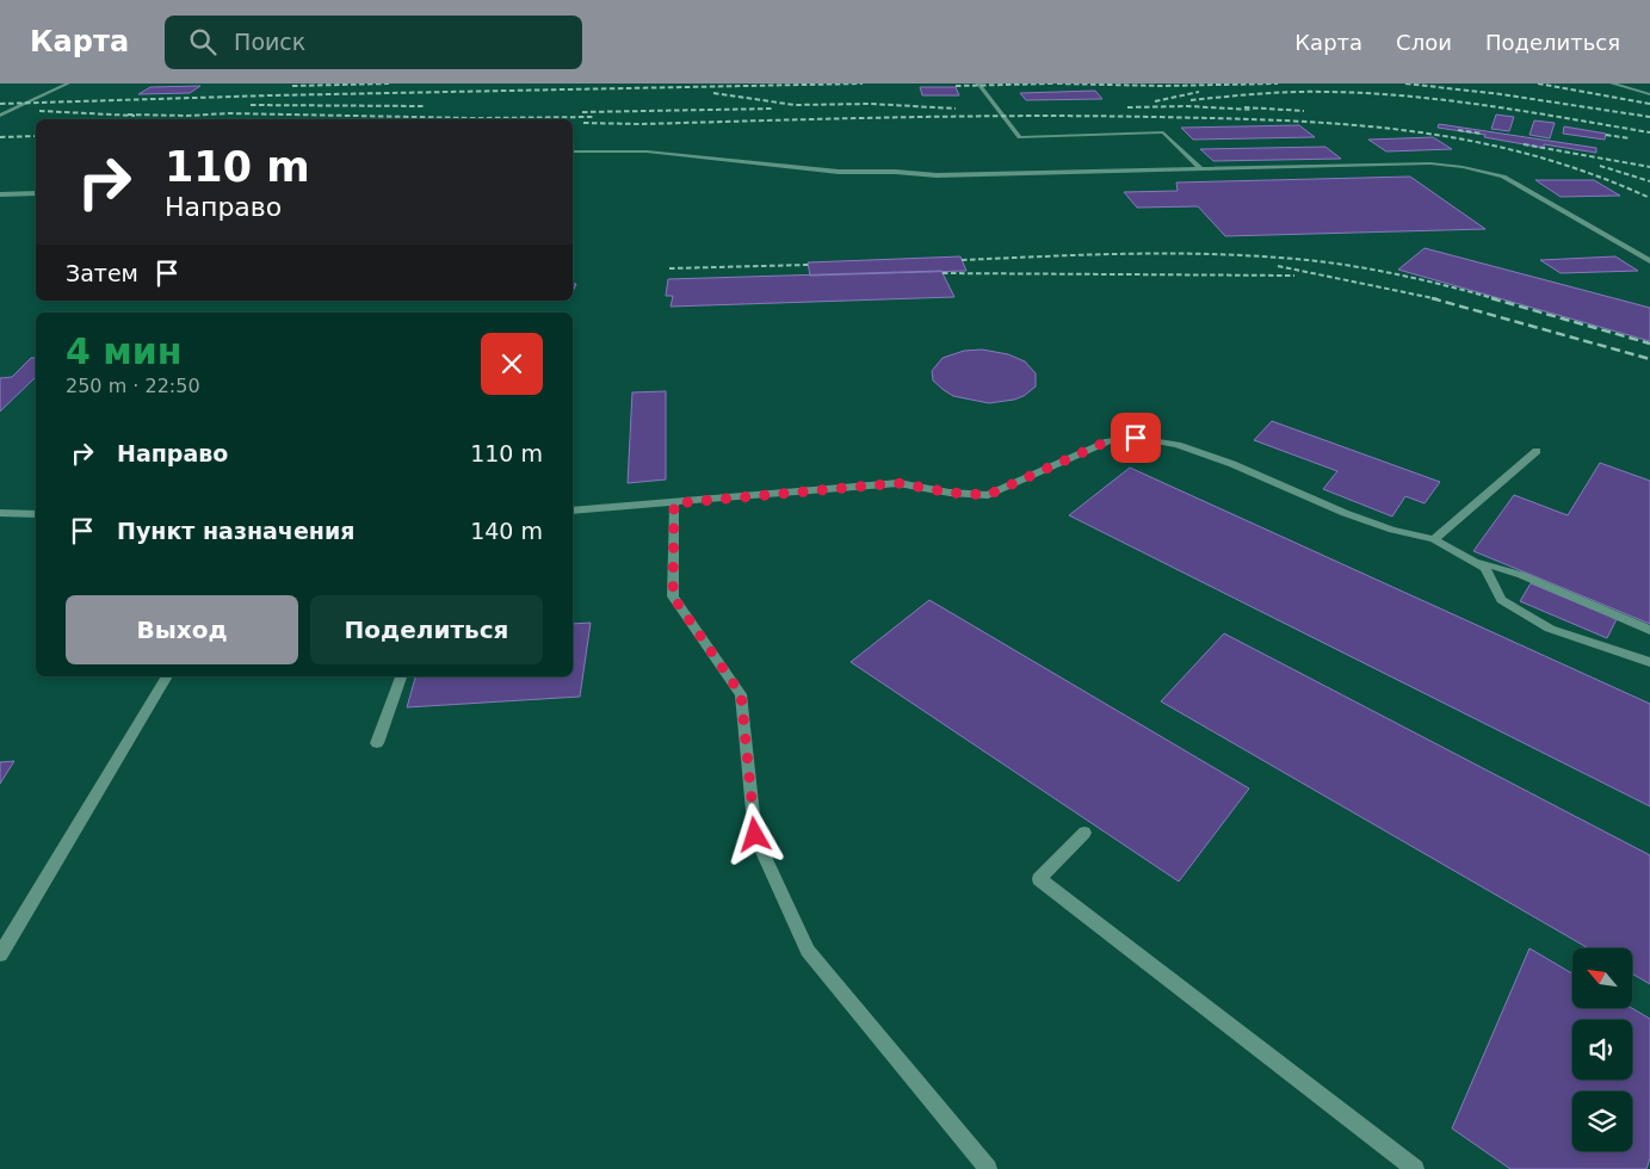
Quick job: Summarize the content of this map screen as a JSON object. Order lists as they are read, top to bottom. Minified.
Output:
{"north":"top left","page":{"header":"Карта","search":"Поиск","nav":["Карта","Слои","Поделиться"],"turn":["110 m","Направо"],"then":"Затем","heading":["4 мин","250 m · 22:50"],"list":[{"name":"Направо","value":"110 m"},{"name":"Пункт назначения","value":"140 m"}],"buttons":["Выход","Поделиться"]}}
